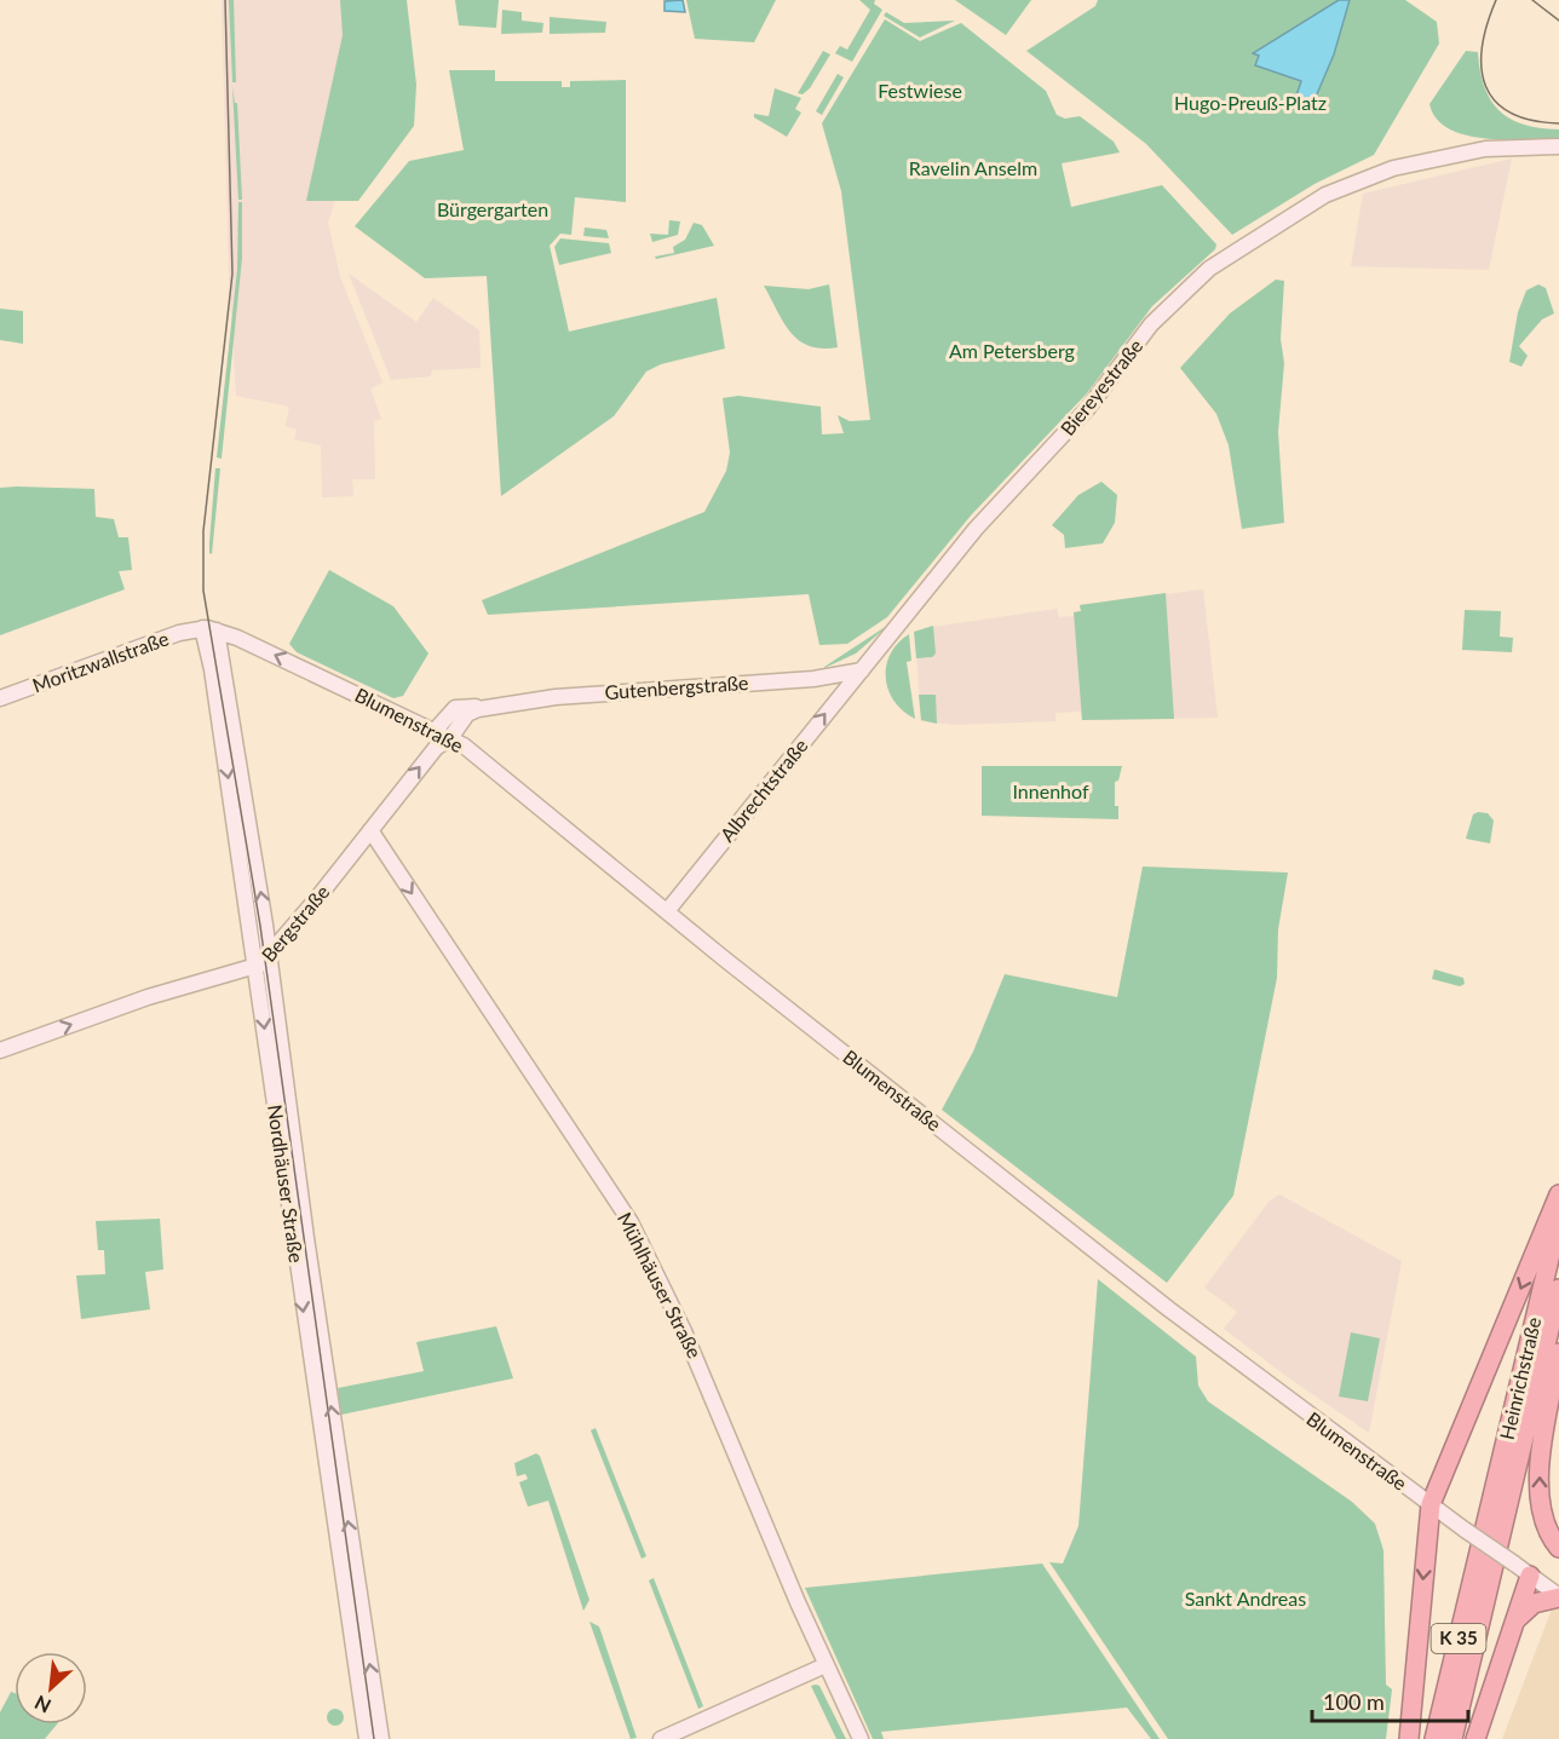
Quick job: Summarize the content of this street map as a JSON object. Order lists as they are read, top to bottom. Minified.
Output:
{"streets":{"highway":["Heinrichstraße","K 35"],"main road":["Biereyestraße","Moritzwallstraße","Gutenbergstraße","Blumenstraße","Albrechtstraße","Bergstraße","Nordhäuser Straße","Mühlhäuser Straße"]},"crossings":[["Biereyestraße","Gutenbergstraße"],["Biereyestraße","Albrechtstraße"],["Moritzwallstraße","Blumenstraße"],["Moritzwallstraße","Nordhäuser Straße"],["Gutenbergstraße","Blumenstraße"],["Gutenbergstraße","Albrechtstraße"],["Gutenbergstraße","Bergstraße"],["Blumenstraße","Albrechtstraße"],["Blumenstraße","Bergstraße"],["Blumenstraße","Nordhäuser Straße"],["Bergstraße","Nordhäuser Straße"],["Bergstraße","Mühlhäuser Straße"]],"one_way":["Albrechtstraße","Bergstraße","Mühlhäuser Straße"],"parks":["Festwiese","Hugo-Preuß-Platz","Ravelin Anselm","Bürgergarten","Am Petersberg","Innenhof","Sankt Andreas"],"scale_bar":"100 m","north":"bottom left"}
